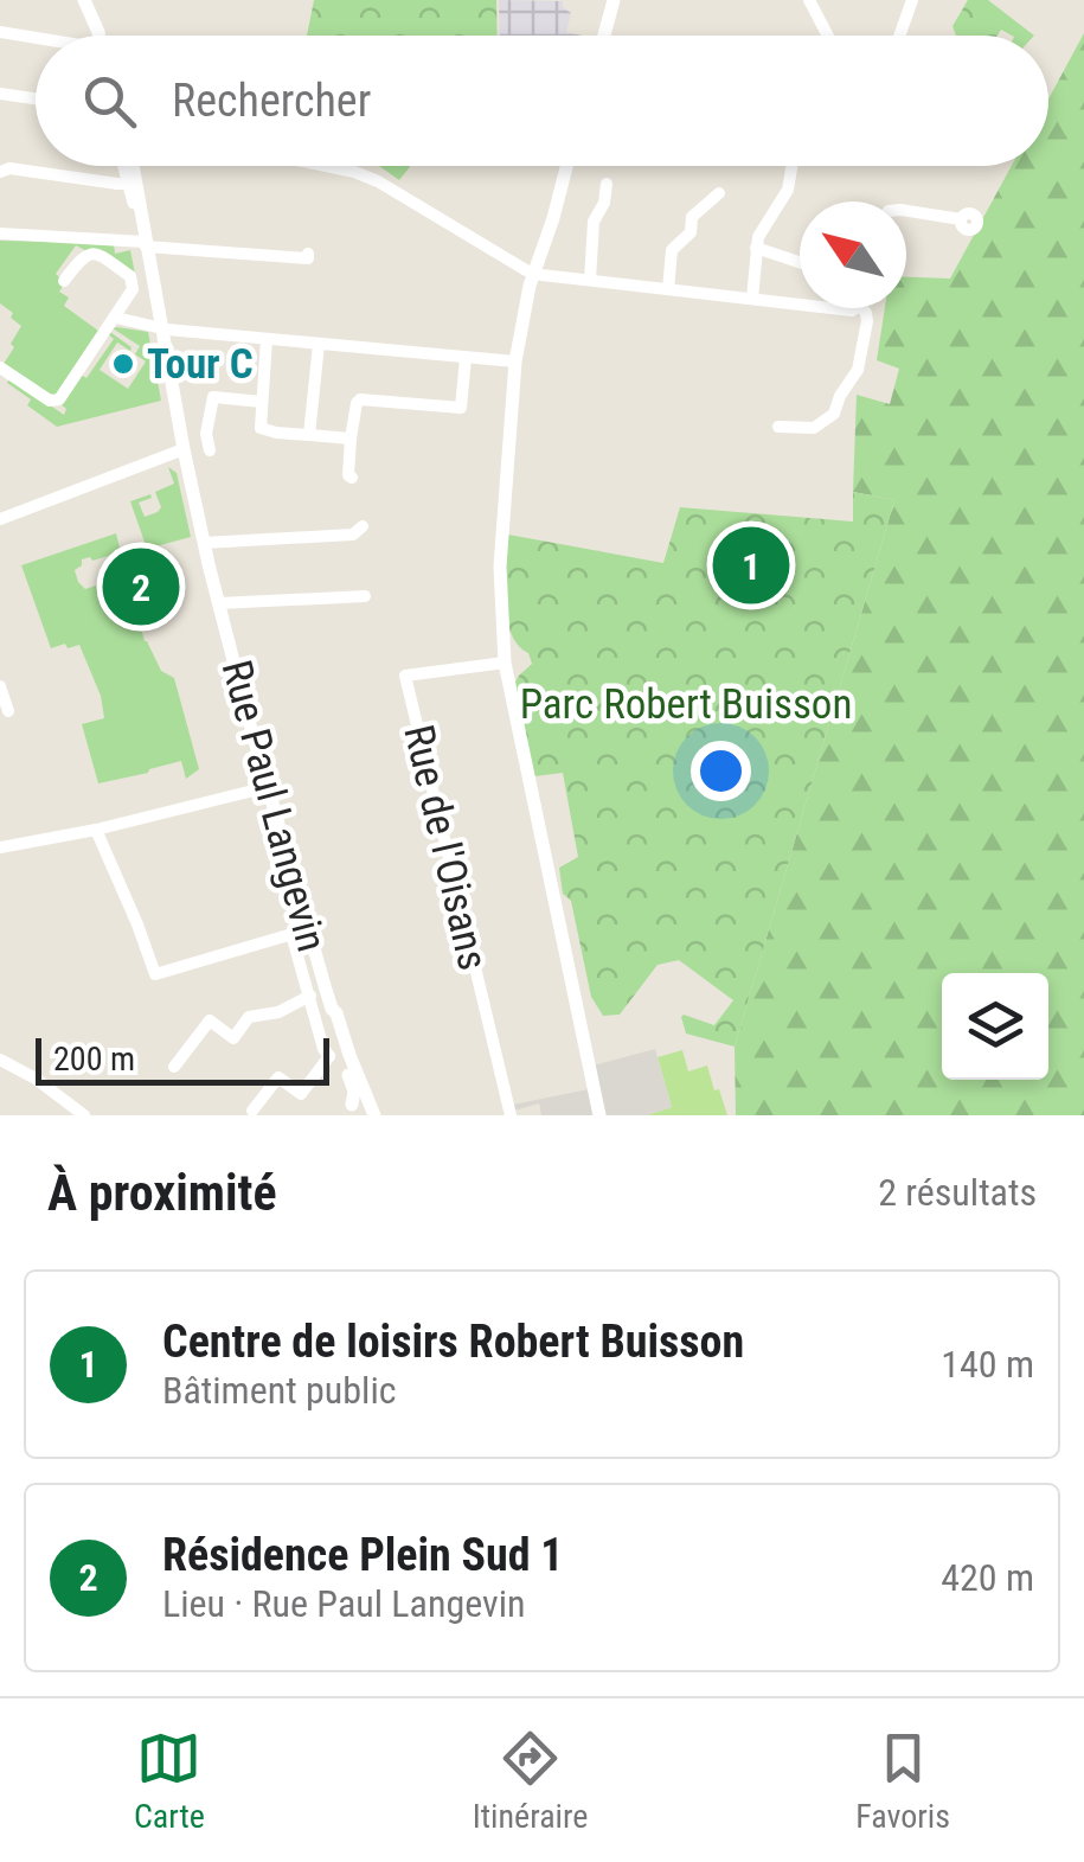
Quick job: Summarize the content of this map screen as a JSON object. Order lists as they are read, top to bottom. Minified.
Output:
{"streets":{"street":["Rue Paul Langevin","Rue de l'Oisans"]},"parks":["Parc Robert Buisson"],"places":["Tour C"],"scale_bar":"200 m","north":"top left","page":{"search":"Rechercher","pins":["1","2"],"scale":"200 m","heading":["À proximité","2 résultats"],"list":[{"mark":"1","name":"Centre de loisirs Robert Buisson","note":"Bâtiment public","value":"140 m"},{"mark":"2","name":"Résidence Plein Sud 1","note":"Lieu · Rue Paul Langevin","value":"420 m"}],"nav":["Carte","Itinéraire","Favoris"]}}
